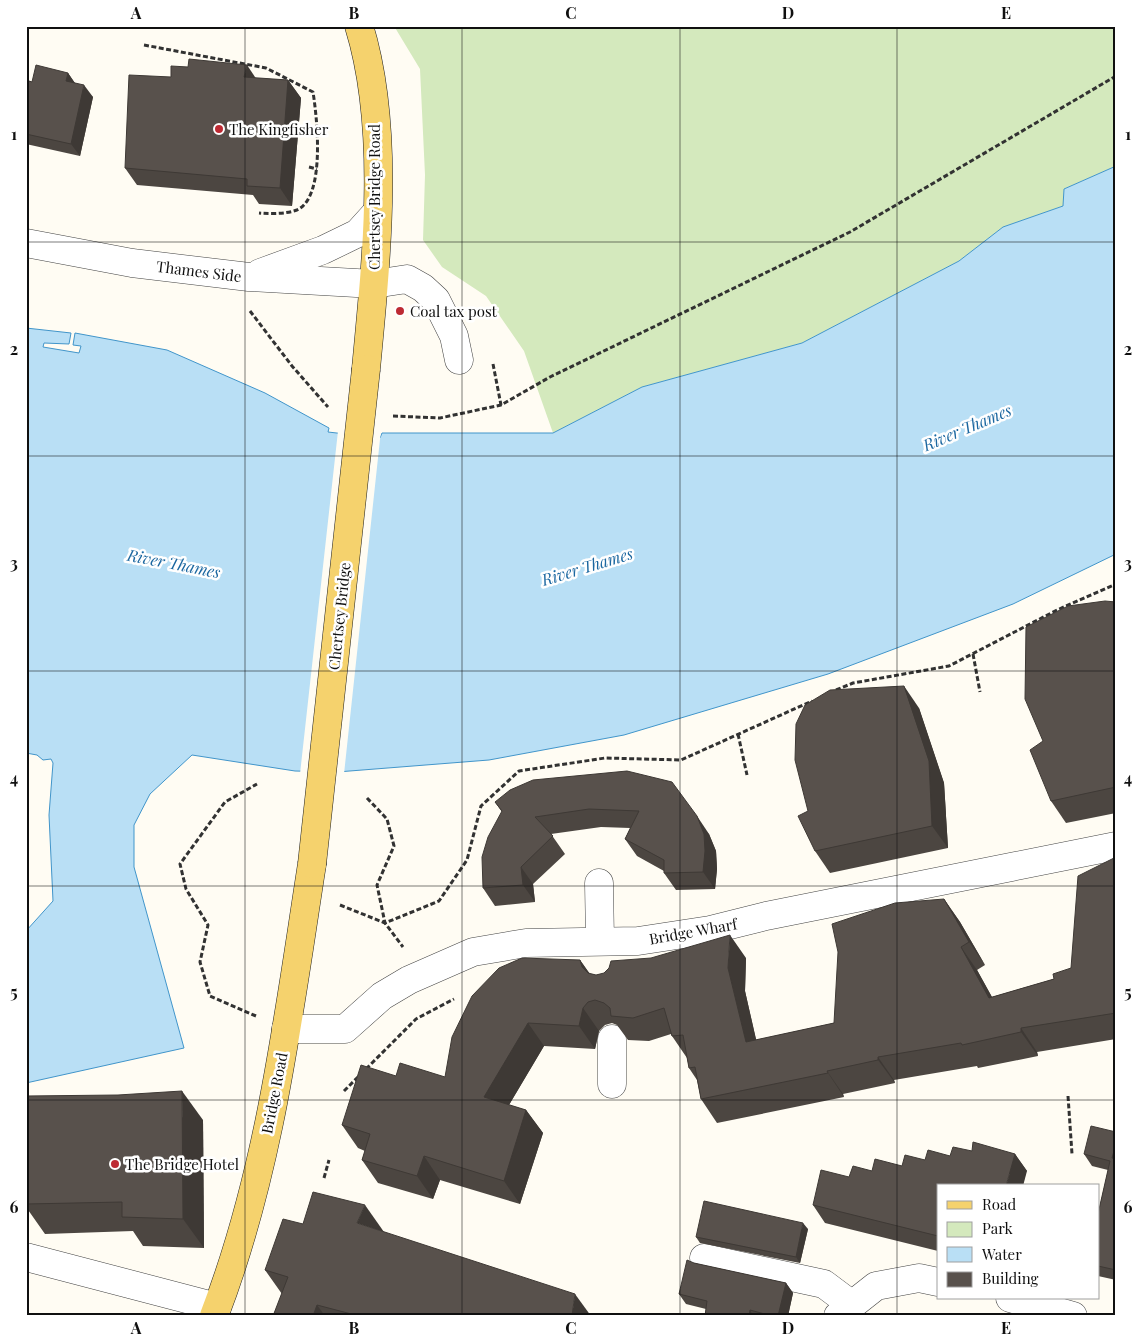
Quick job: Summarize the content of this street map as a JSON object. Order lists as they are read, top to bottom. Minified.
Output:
{"streets":{"main road":["Chertsey Bridge Road","Chertsey Bridge","Bridge Road"],"street":["Thames Side","Bridge Wharf"]},"crossings":[["Chertsey Bridge Road","Thames Side"],["Chertsey Bridge Road","Chertsey Bridge"],["Chertsey Bridge","Bridge Road"],["Bridge Wharf","Bridge Road"]],"water":["River Thames"],"places":["The Kingfisher","Coal tax post","The Bridge Hotel"],"legend":["Road","Park","Water","Building"],"grid":{"columns":["A","B","C","D","E"],"rows":["1","2","3","4","5","6"]}}
